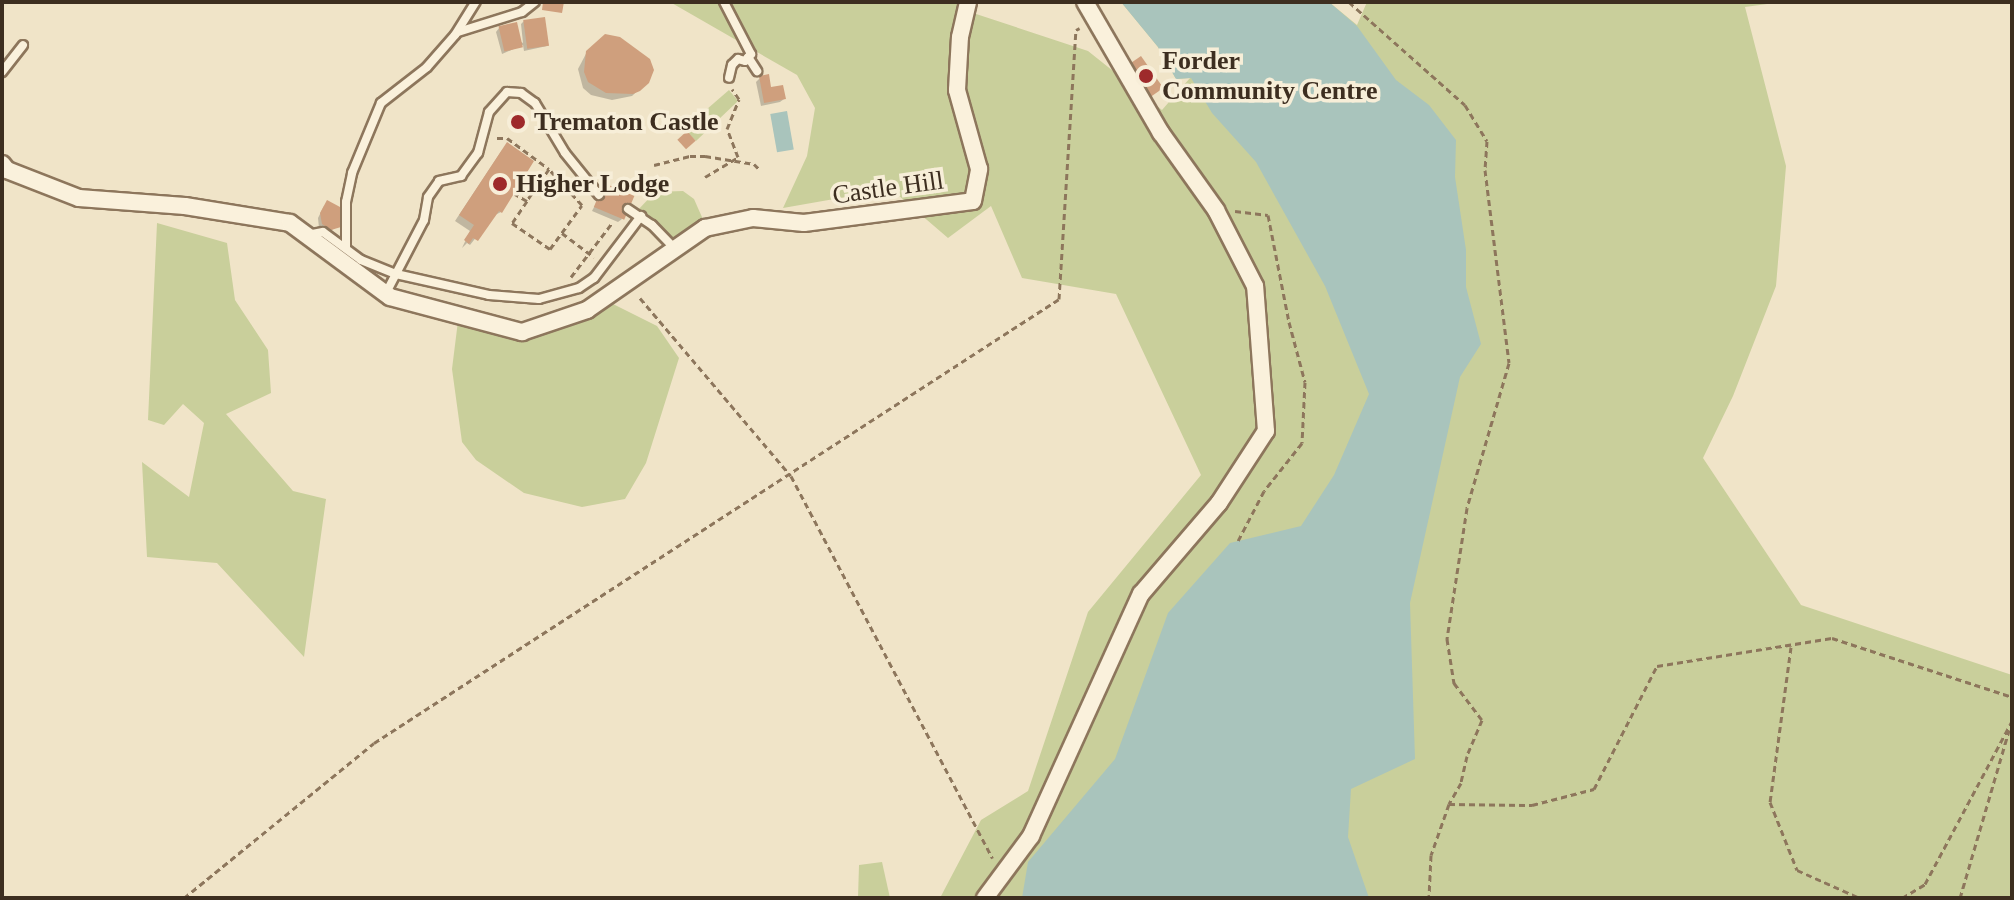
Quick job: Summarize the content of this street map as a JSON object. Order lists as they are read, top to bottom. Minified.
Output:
{"streets":{"street":["Castle Hill"]},"places":["Forder Community Centre","Trematon Castle","Higher Lodge"]}
